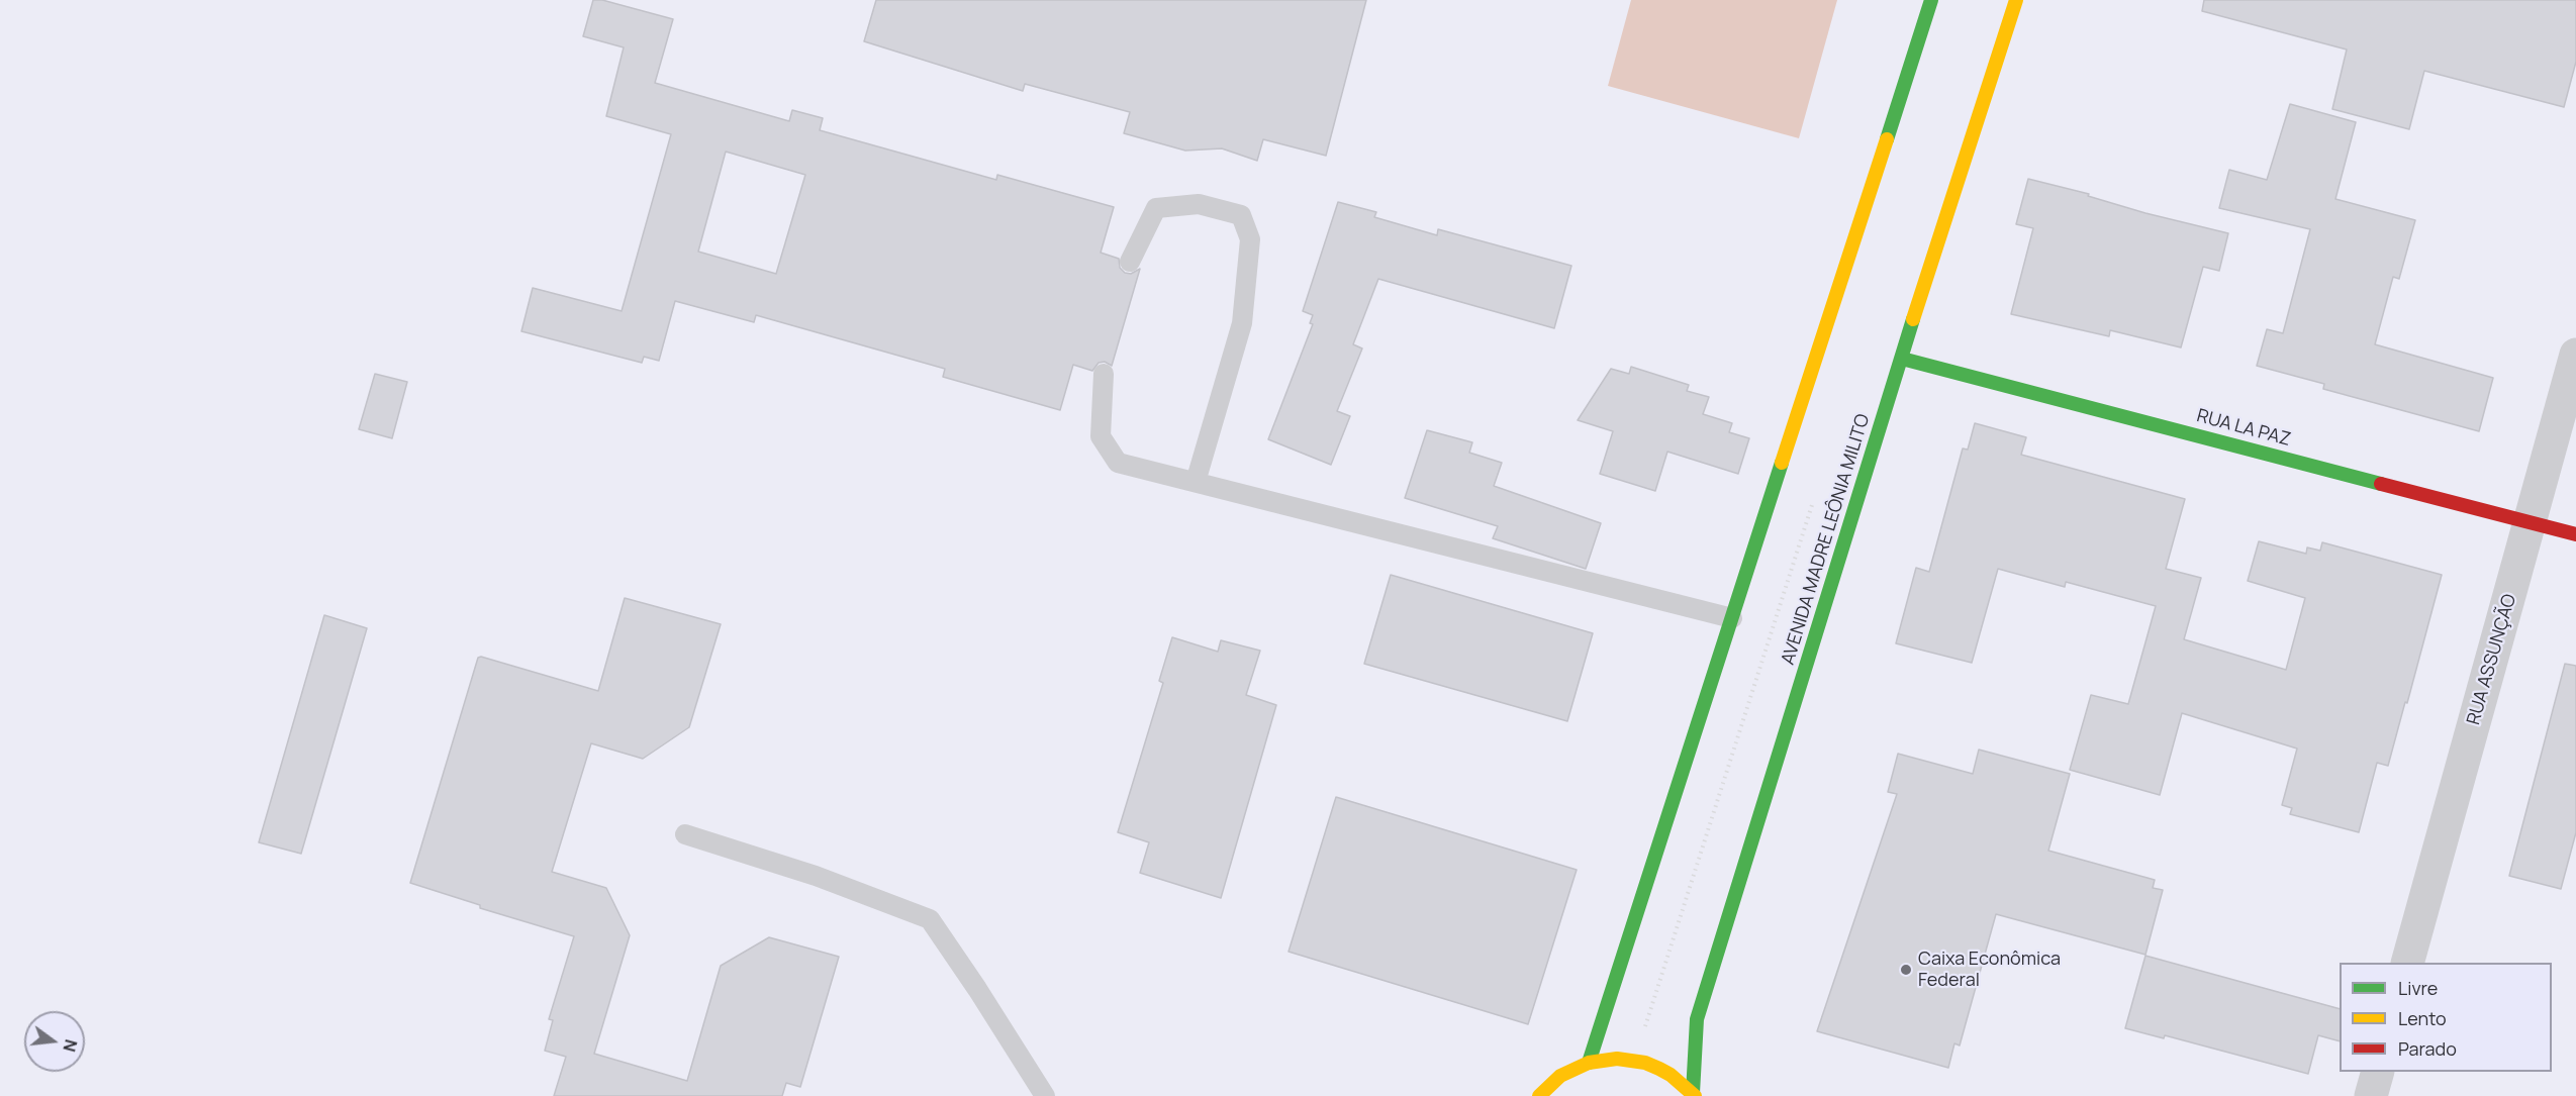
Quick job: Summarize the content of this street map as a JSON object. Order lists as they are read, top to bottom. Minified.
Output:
{"streets":{"main road":["RUA LA PAZ","AVENIDA MADRE LEÔNIA MILITO"],"street":["RUA ASSUNÇÃO"]},"crossings":[["RUA LA PAZ","AVENIDA MADRE LEÔNIA MILITO"],["RUA LA PAZ","RUA ASSUNÇÃO"]],"places":["Caixa Econômica Federal"],"legend":["Livre","Lento","Parado"],"north":"right"}
